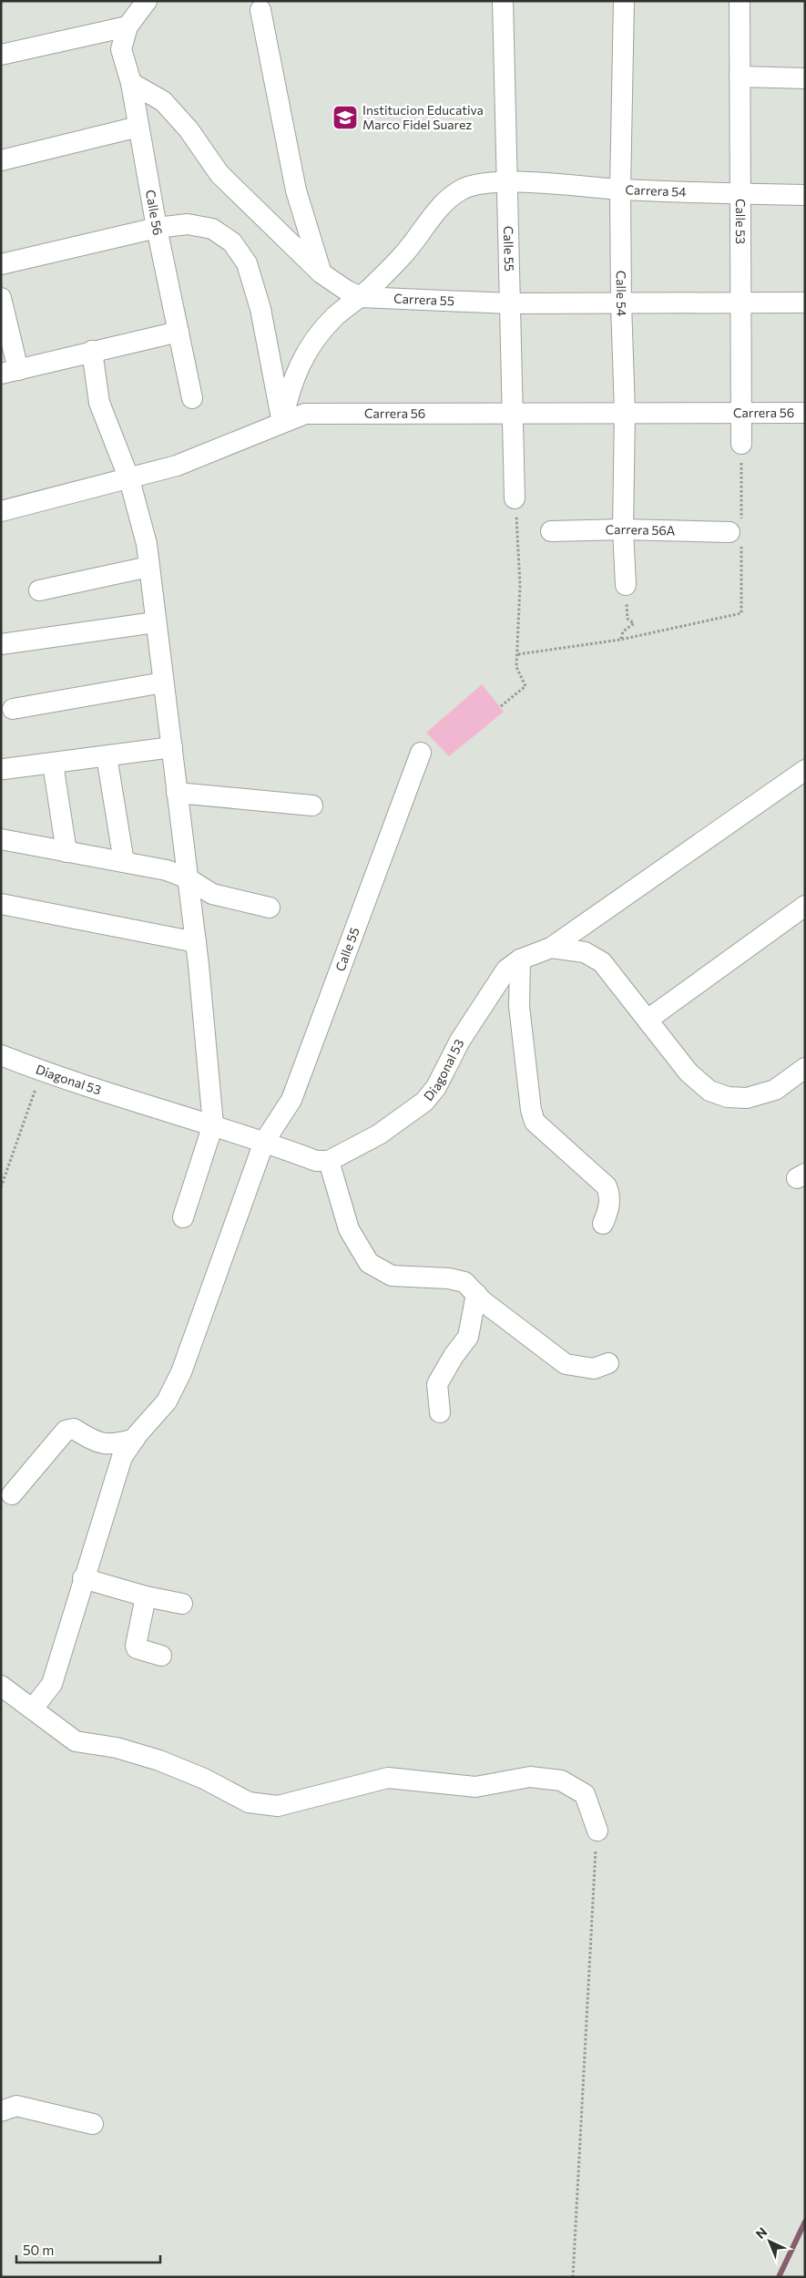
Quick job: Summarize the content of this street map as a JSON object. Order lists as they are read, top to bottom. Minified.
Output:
{"streets":{"street":["Carrera 54","Calle 56","Calle 53","Calle 55","Calle 54","Carrera 55","Carrera 56","Carrera 56A","Diagonal 53"]},"crossings":[["Carrera 54","Calle 53"],["Carrera 54","Calle 55"],["Carrera 54","Calle 54"],["Carrera 54","Carrera 55"],["Carrera 54","Carrera 56"],["Calle 56","Carrera 55"],["Calle 53","Carrera 55"],["Calle 53","Carrera 56"],["Calle 55","Carrera 55"],["Calle 55","Carrera 56"],["Calle 55","Diagonal 53"],["Calle 54","Carrera 55"],["Calle 54","Carrera 56"],["Calle 54","Carrera 56A"]],"places":{"school or university":["Institucion Educativa Marco Fidel Suarez"]},"scale_bar":"50 m","north":"top left"}
